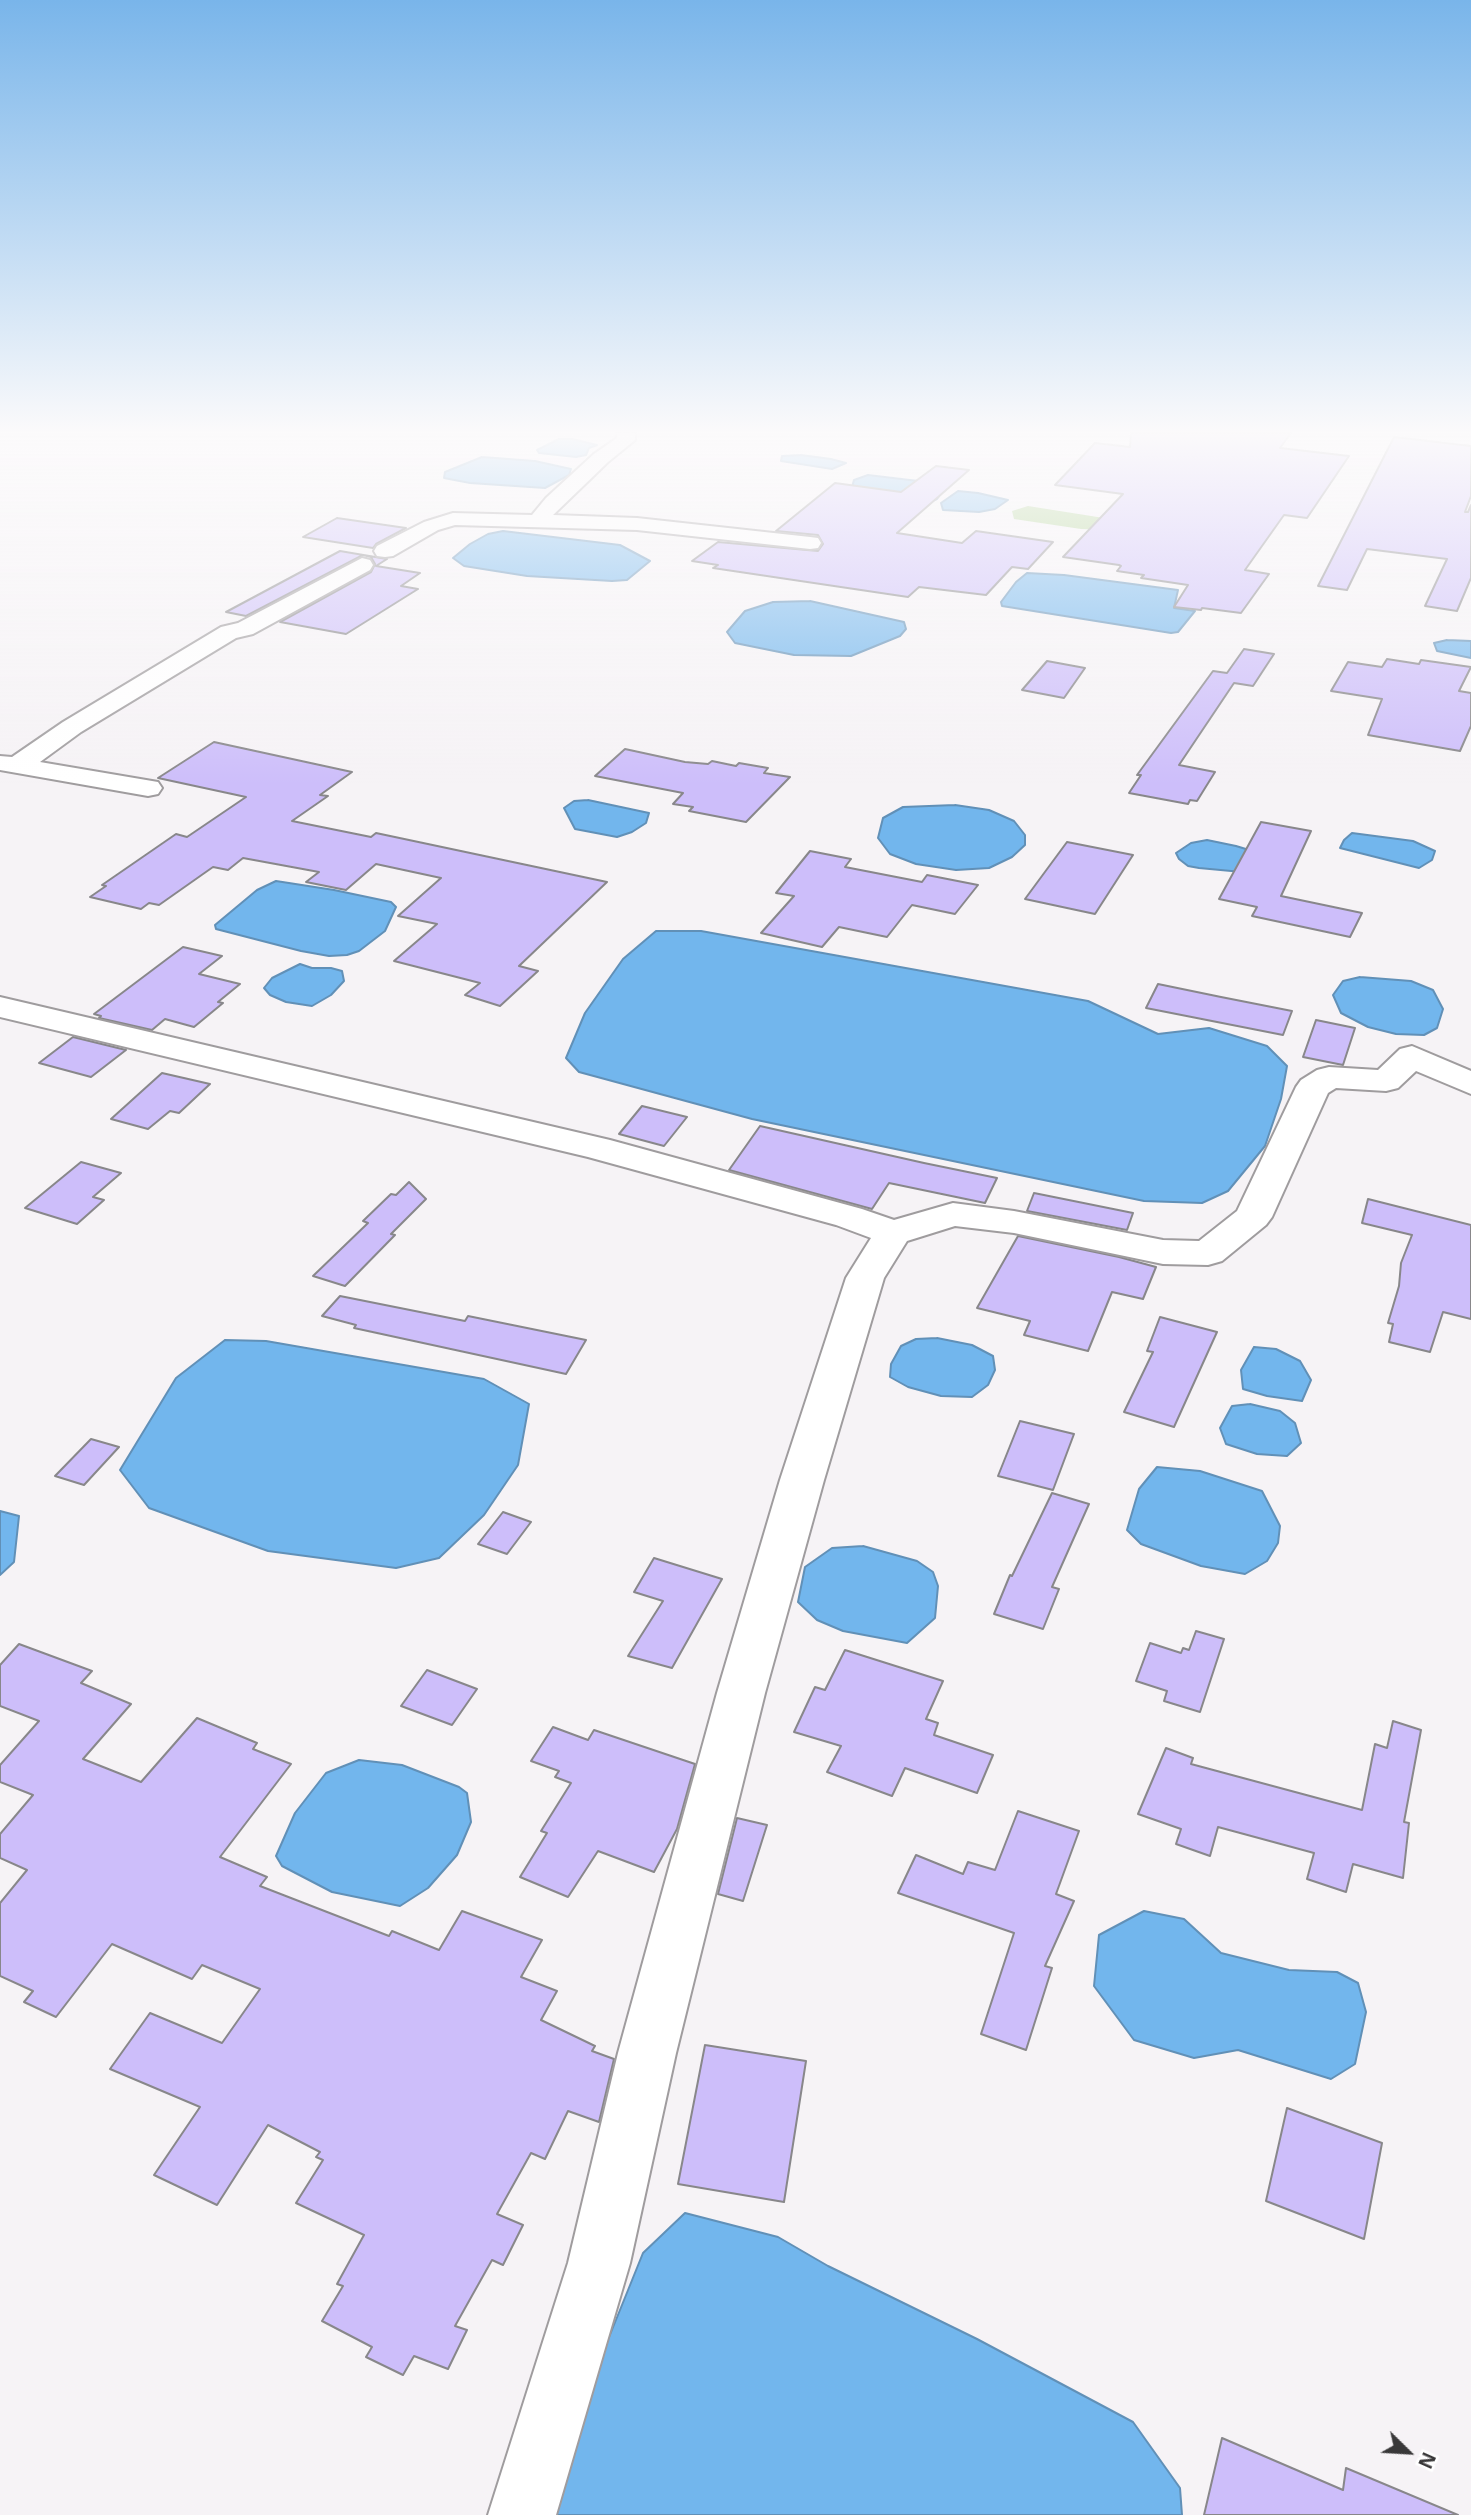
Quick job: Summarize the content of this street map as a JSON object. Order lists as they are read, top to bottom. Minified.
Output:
{"north":"bottom right"}
